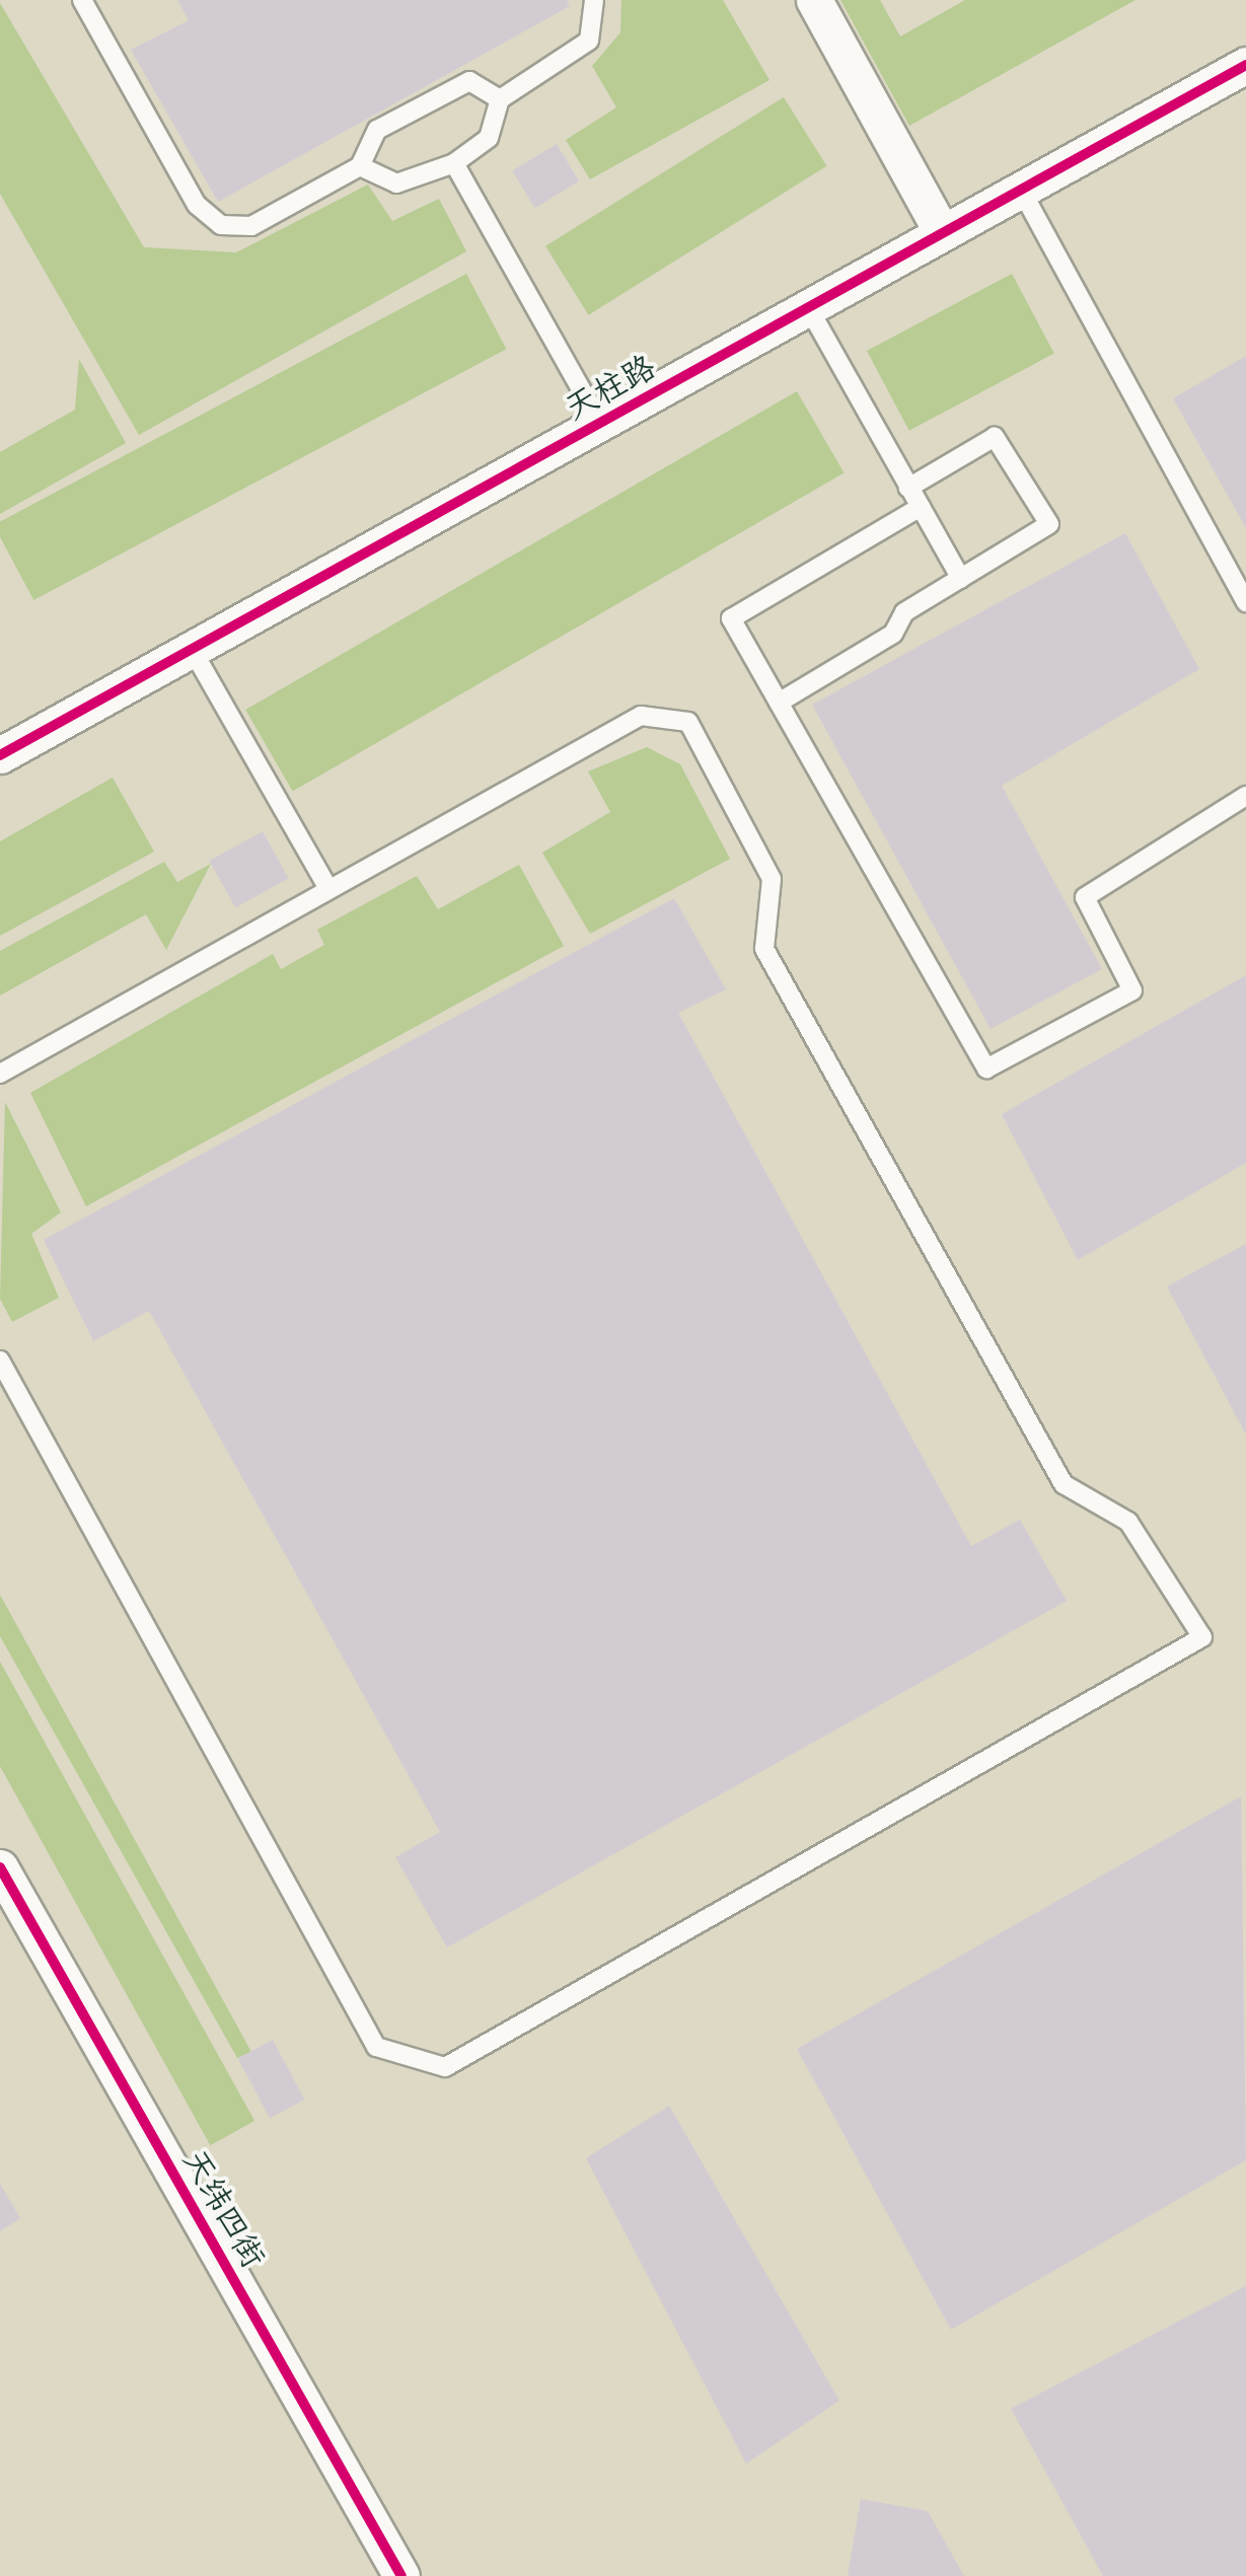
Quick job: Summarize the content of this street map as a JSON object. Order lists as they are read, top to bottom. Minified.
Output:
{"streets":{"street":["天柱路","天纬四街"]}}
